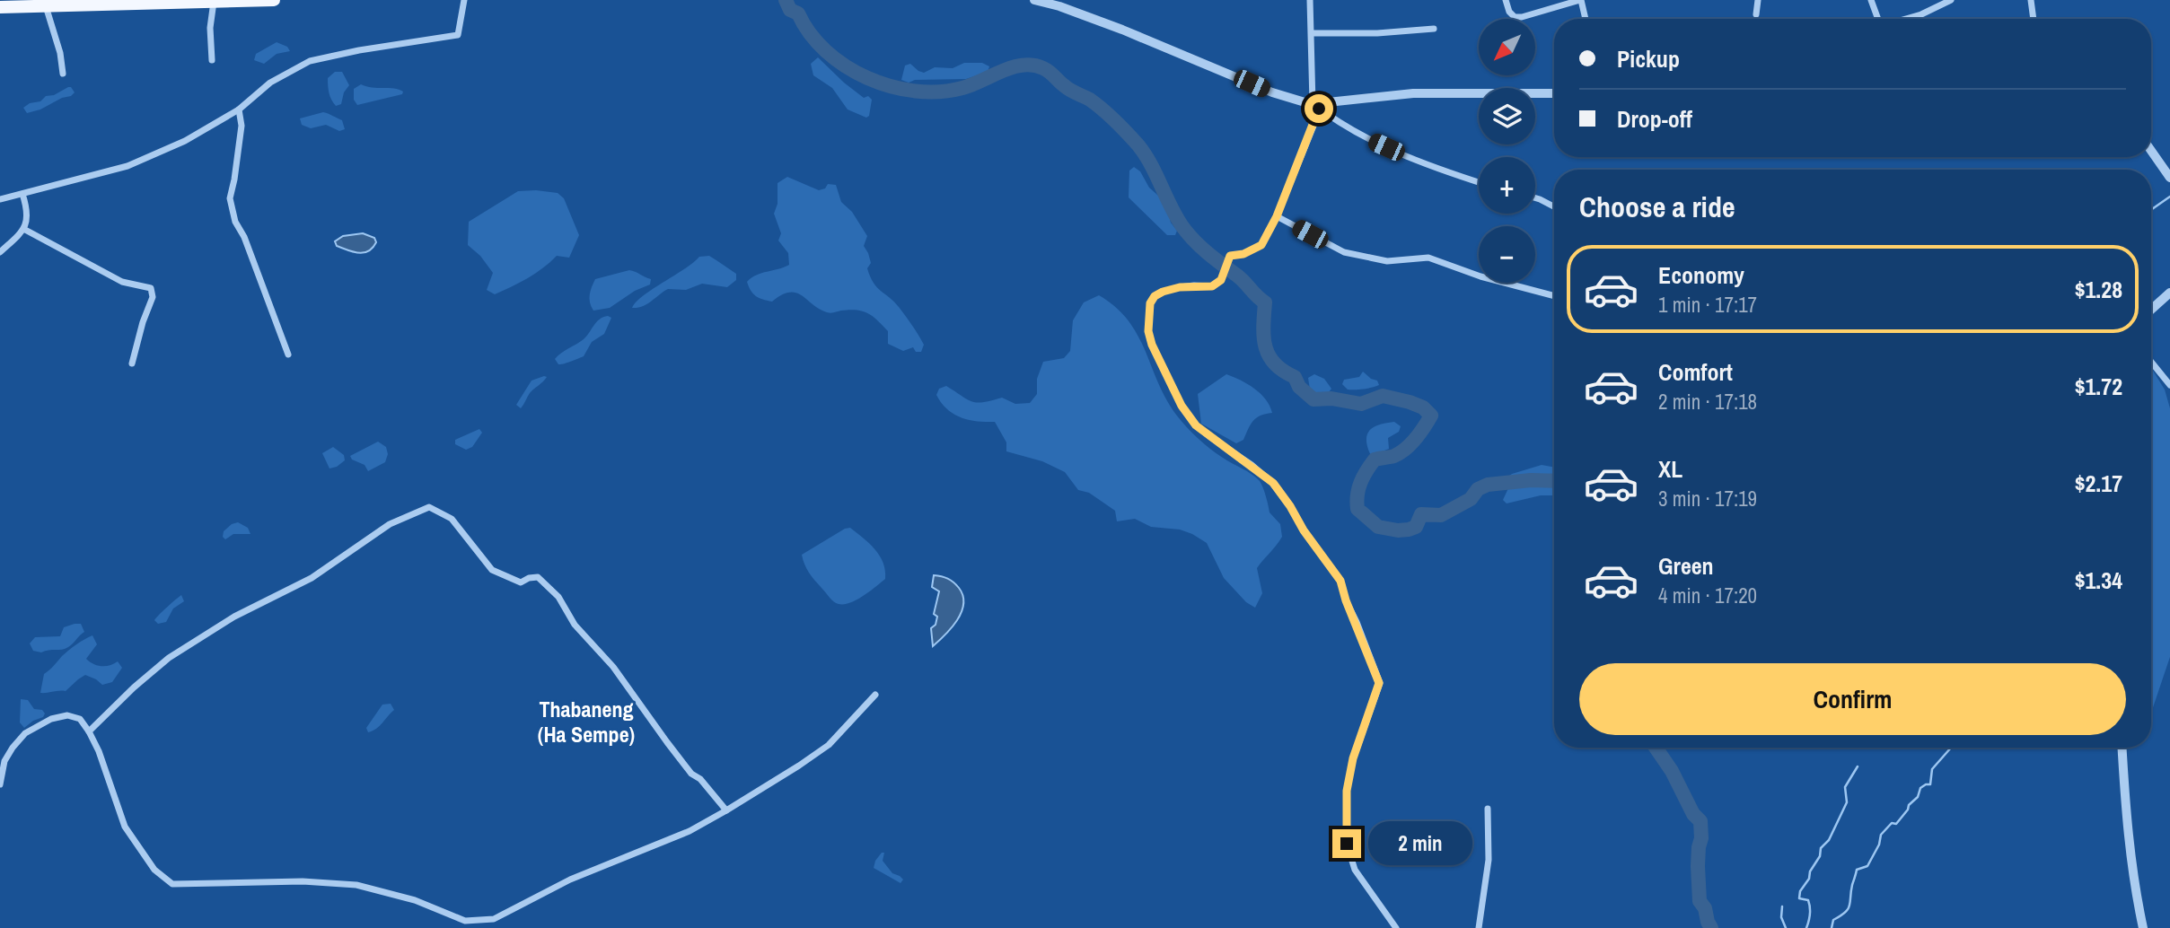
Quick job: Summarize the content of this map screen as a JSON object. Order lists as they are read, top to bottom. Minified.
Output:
{"districts":["Thabaneng (Ha Sempe)"],"north":"bottom left","page":{"map_buttons":["+","−"],"banner":["Pickup","Drop-off"],"heading":"Choose a ride","list":[{"name":"Economy","note":"1 min · 17:17","value":"$1.28"},{"name":"Comfort","note":"2 min · 17:18","value":"$1.72"},{"name":"XL","note":"3 min · 17:19","value":"$2.17"},{"name":"Green","note":"4 min · 17:20","value":"$1.34"}],"buttons":"Confirm","bubble":"2 min"}}
